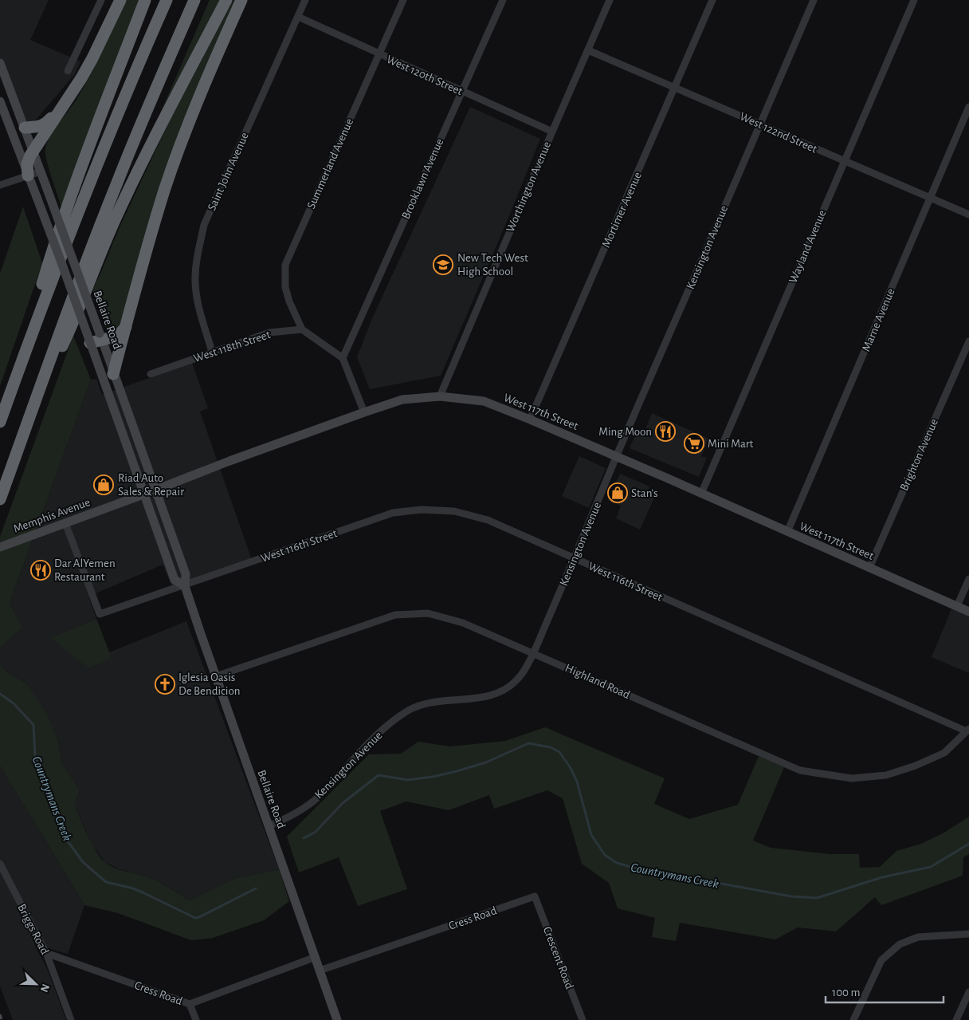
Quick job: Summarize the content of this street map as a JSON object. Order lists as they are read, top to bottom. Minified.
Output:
{"streets":{"street":["West 120th Street","West 122nd Street","Summerland Avenue","Saint John Avenue","Brooklawn Avenue","Worthington Avenue","Mortimer Avenue","Wayland Avenue","Kensington Avenue","Bellaire Road","Marne Avenue","West 118th Street","West 117th Street","Brighton Avenue","Memphis Avenue","West 116th Street","Highland Road","Cress Road","Briggs Road","Crescent Road"]},"crossings":[["West 120th Street","Summerland Avenue"],["West 120th Street","Saint John Avenue"],["West 120th Street","Brooklawn Avenue"],["West 120th Street","Worthington Avenue"],["West 122nd Street","Worthington Avenue"],["West 122nd Street","Mortimer Avenue"],["West 122nd Street","Wayland Avenue"],["West 122nd Street","Kensington Avenue"],["West 122nd Street","Marne Avenue"],["Summerland Avenue","West 118th Street"],["Saint John Avenue","West 118th Street"],["Worthington Avenue","West 117th Street"],["Mortimer Avenue","West 117th Street"],["Wayland Avenue","West 117th Street"],["Kensington Avenue","Bellaire Road"],["Kensington Avenue","West 117th Street"],["Kensington Avenue","West 116th Street"],["Kensington Avenue","Highland Road"],["Bellaire Road","West 117th Street"],["Bellaire Road","Memphis Avenue"],["Bellaire Road","West 116th Street"],["Bellaire Road","Highland Road"],["Bellaire Road","Cress Road"],["Marne Avenue","West 117th Street"],["West 117th Street","Brighton Avenue"],["West 117th Street","Memphis Avenue"],["Memphis Avenue","West 116th Street"],["West 116th Street","Highland Road"],["Cress Road","Briggs Road"],["Cress Road","Crescent Road"]],"water":["Countrymans Creek"],"places":{"school or university":["New Tech West High School"],"restaurant":["Ming Moon","Dar AlYemen Restaurant"],"supermarket":["Mini Mart"],"shop":["Riad Auto Sales & Repair","Stan's"],"church":["Iglesia Oasis De Bendicion"]},"scale_bar":"100 m","north":"bottom right"}
